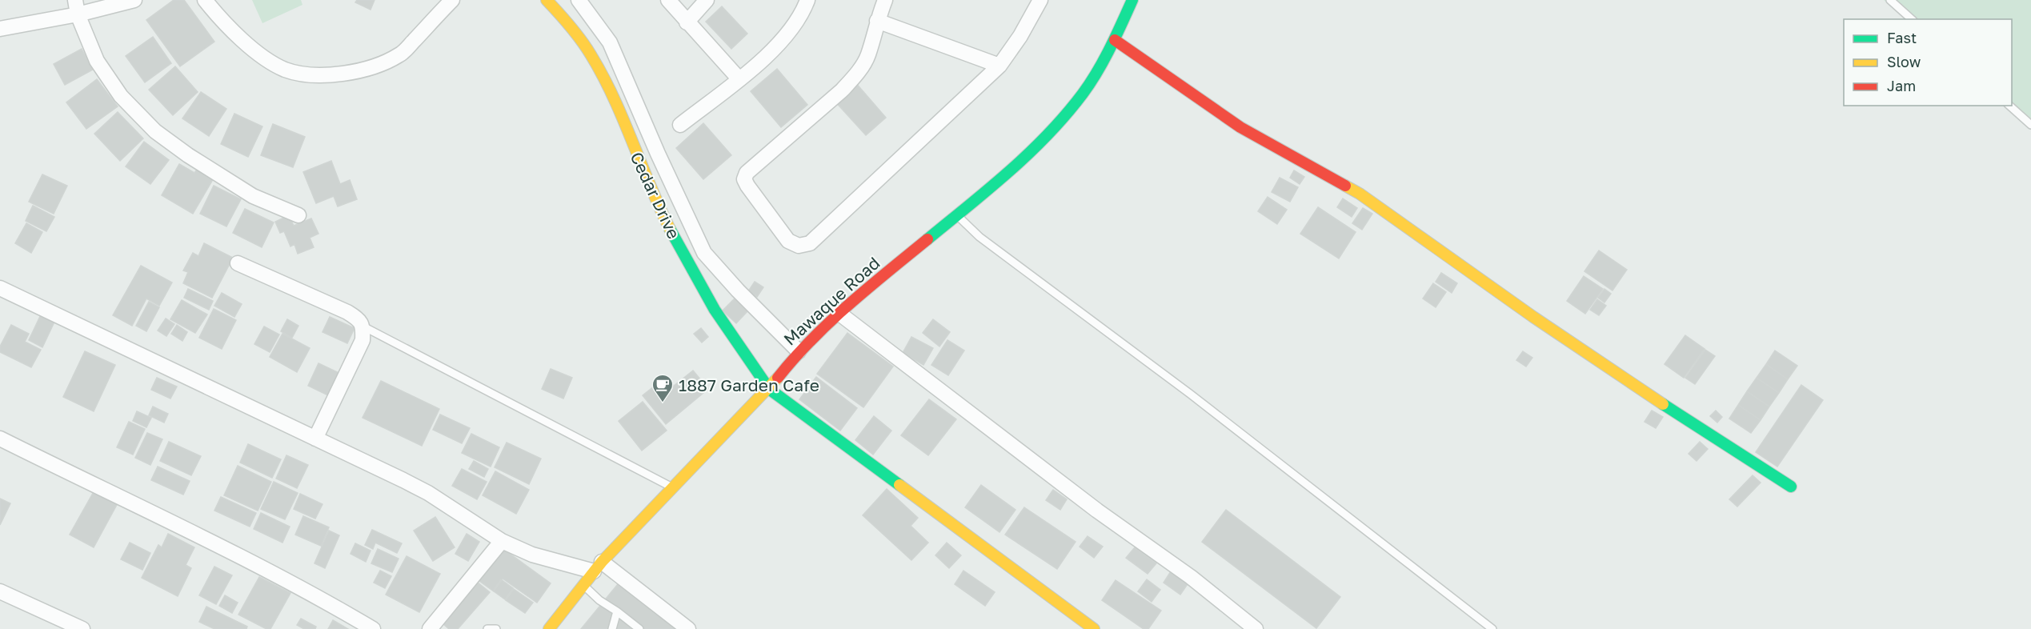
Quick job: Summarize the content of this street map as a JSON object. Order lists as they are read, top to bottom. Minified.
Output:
{"streets":{"street":["Cedar Drive","Mawaque Road"]},"crossings":[["Cedar Drive","Mawaque Road"]],"places":{"cafe":["1887 Garden Cafe"]},"legend":["Fast","Slow","Jam"]}
